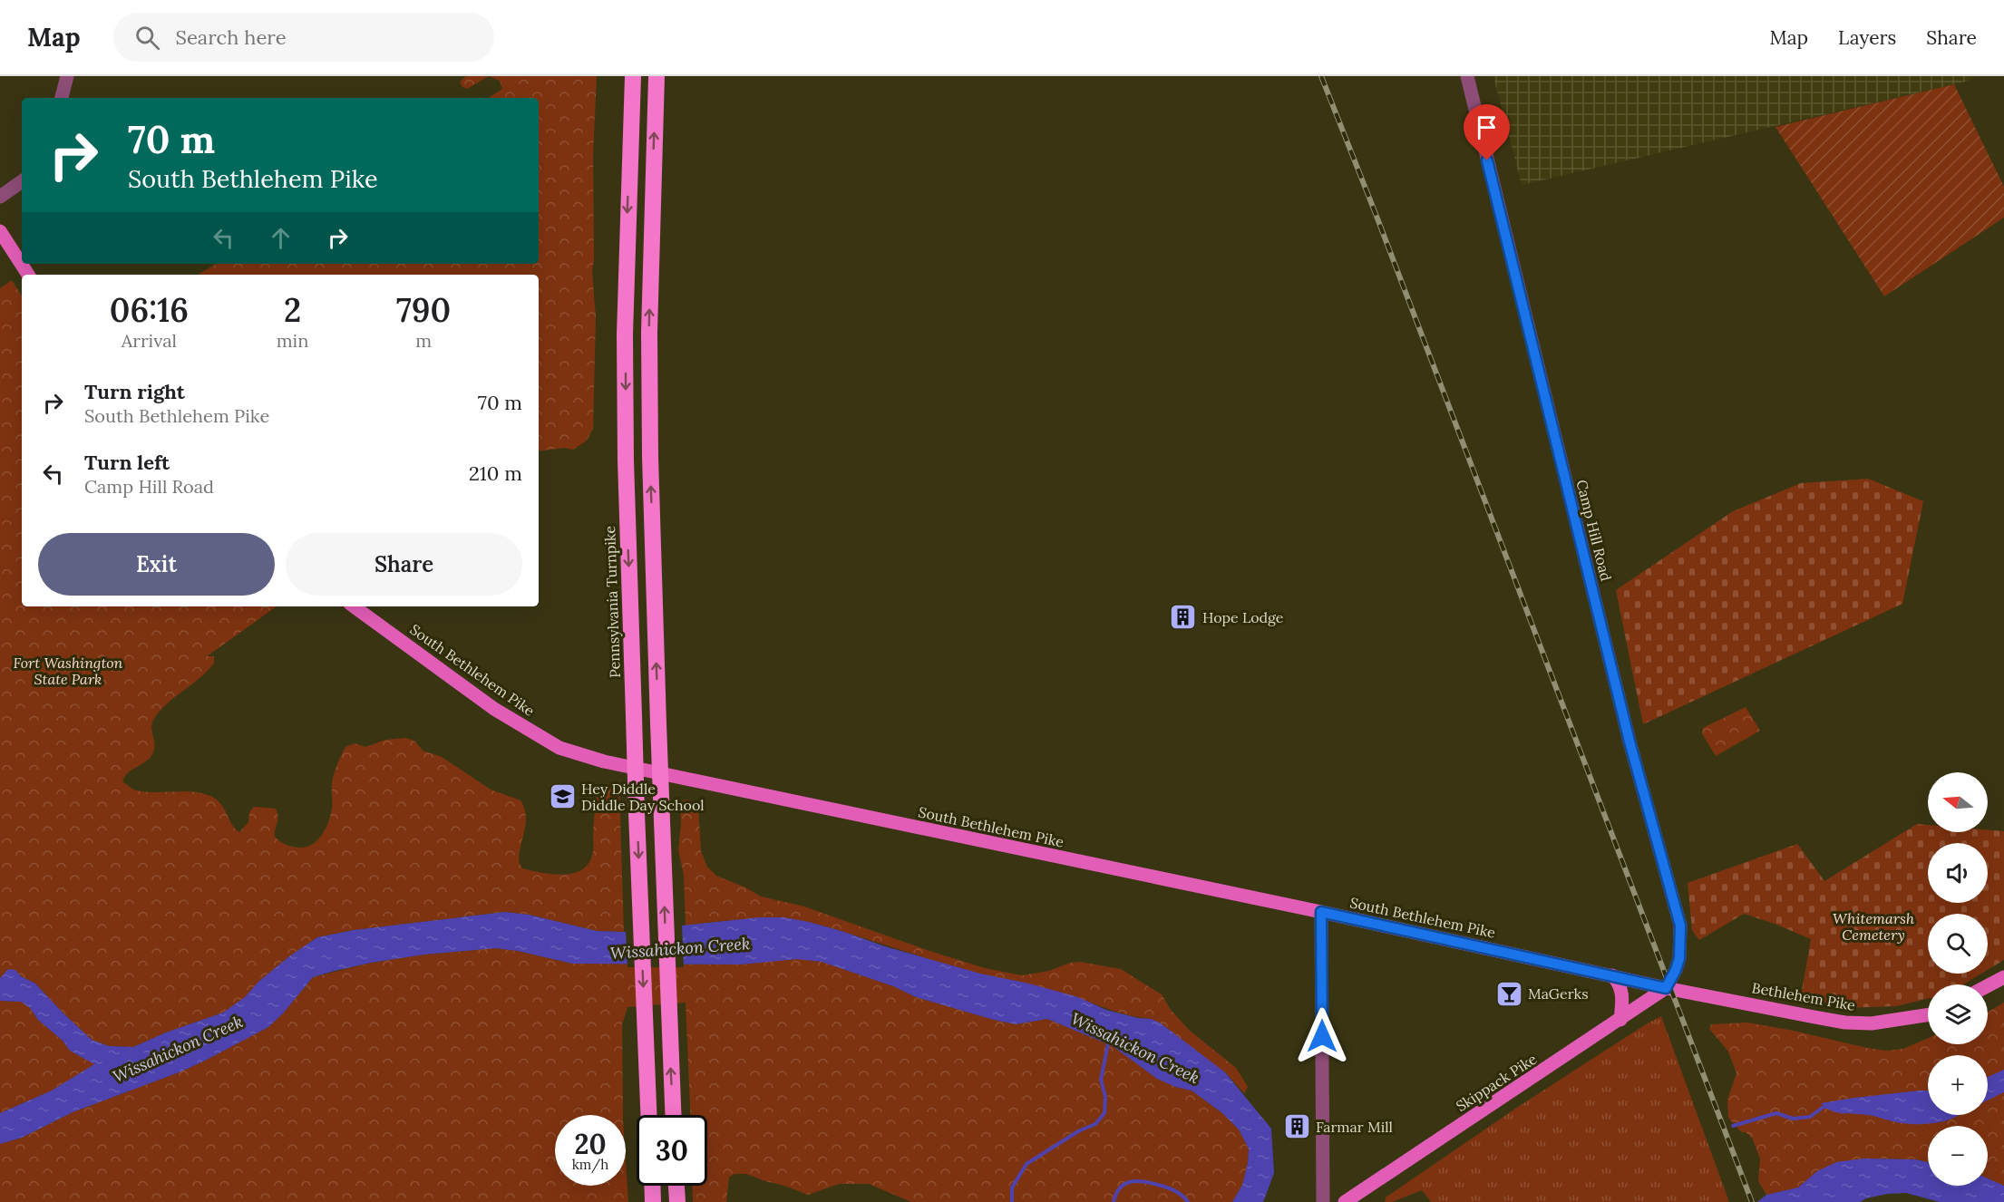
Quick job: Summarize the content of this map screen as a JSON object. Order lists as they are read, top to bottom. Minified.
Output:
{"streets":{"highway":["Pennsylvania Turnpike"],"main road":["South Bethlehem Pike","Bethlehem Pike","Skippack Pike"],"street":["Camp Hill Road"]},"crossings":[["Camp Hill Road","South Bethlehem Pike"],["Camp Hill Road","Bethlehem Pike"],["Camp Hill Road","Skippack Pike"],["South Bethlehem Pike","Bethlehem Pike"],["South Bethlehem Pike","Skippack Pike"],["Bethlehem Pike","Skippack Pike"]],"water":["Wissahickon Creek"],"parks":["Fort Washington State Park","Whitemarsh Cemetery"],"places":{"building":["Hope Lodge","Farmar Mill"],"school or university":["Hey Diddle Diddle Day School"],"bar":["MaGerks"]},"north":"left","page":{"header":"Map","search":"Search here","nav":["Map","Layers","Share"],"turn":["70 m","South Bethlehem Pike"],"eta":["06:16","Arrival","2","min","790","m"],"list":[{"name":"Turn right","note":"South Bethlehem Pike","value":"70 m"},{"name":"Turn left","note":"Camp Hill Road","value":"210 m"}],"buttons":["Exit","Share"],"map_buttons":["+","−"],"speed":"20 km/h","limit":"30"}}
